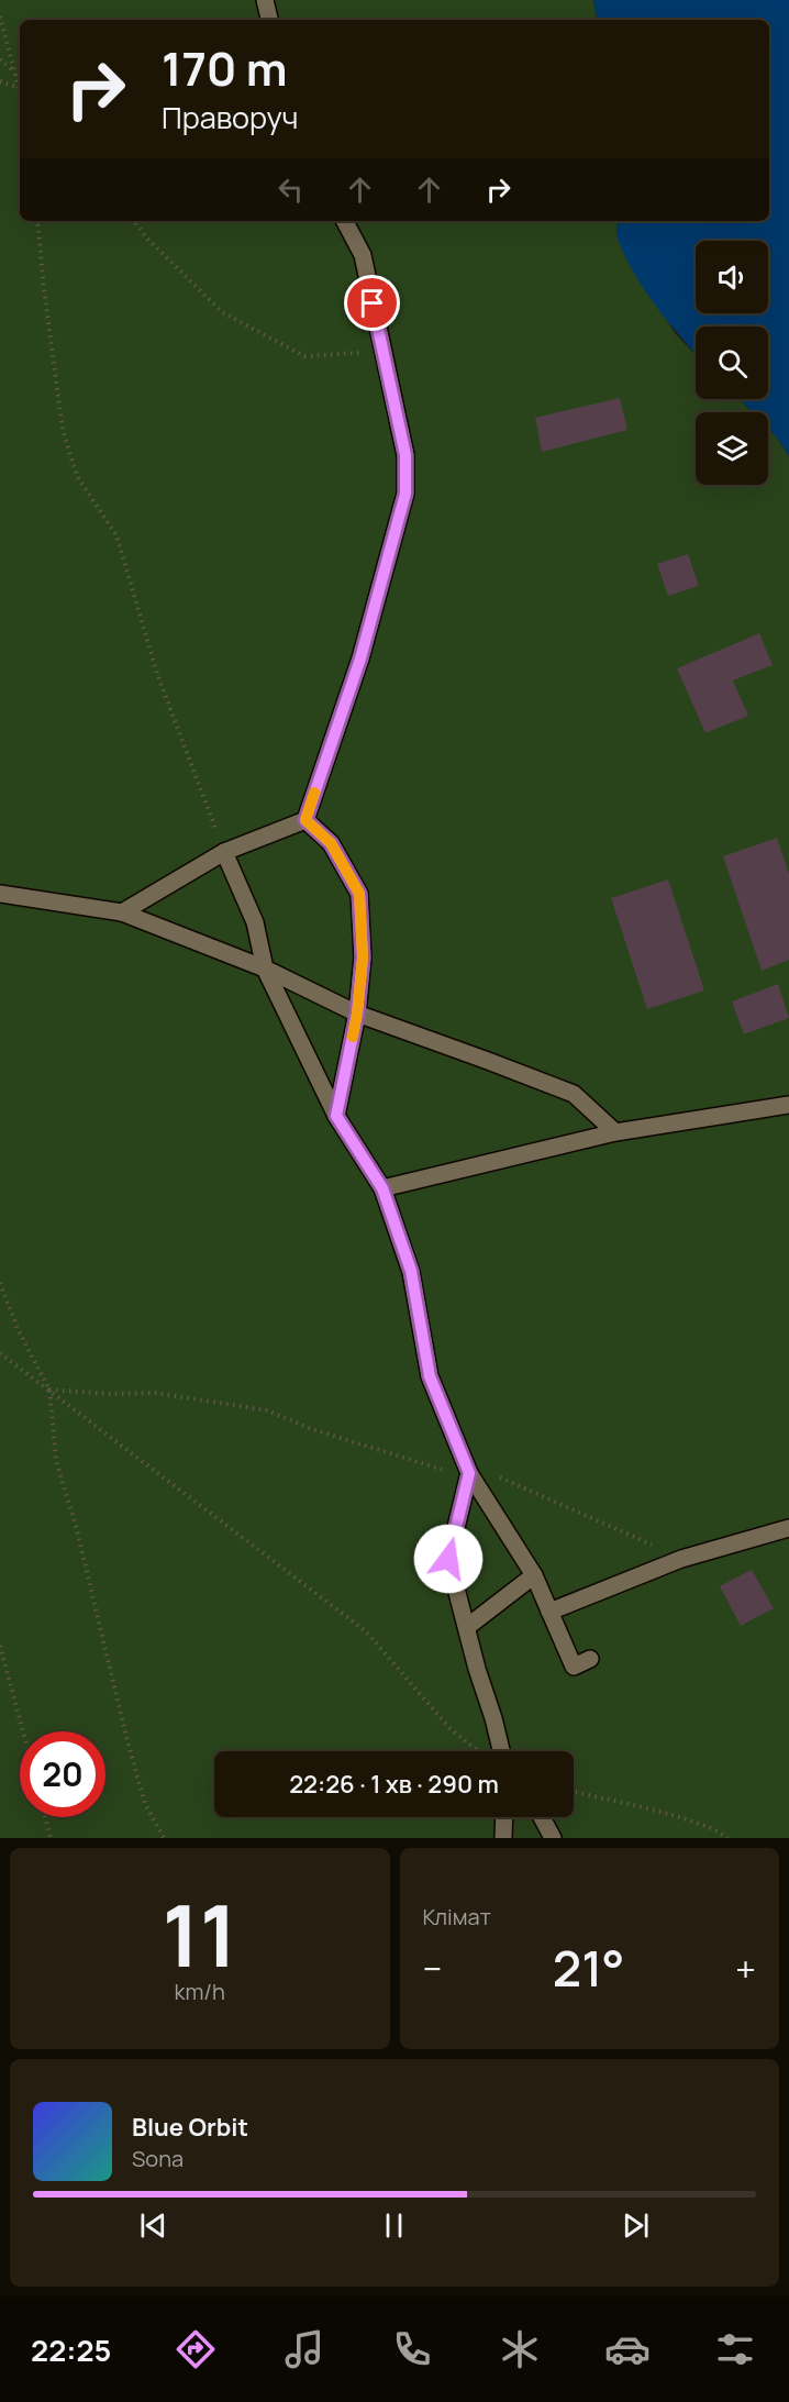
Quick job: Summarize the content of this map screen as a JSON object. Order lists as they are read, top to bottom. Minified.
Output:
{"page":{"turn":["170 m","Праворуч"],"limit":"20","trip":"22:26 · 1 хв · 290 m","tile":[["11","km/h"],"Клімат"],"heat":["−","21°","+"],"song":["Blue Orbit","Sona"],"tabs":"22:25"}}
